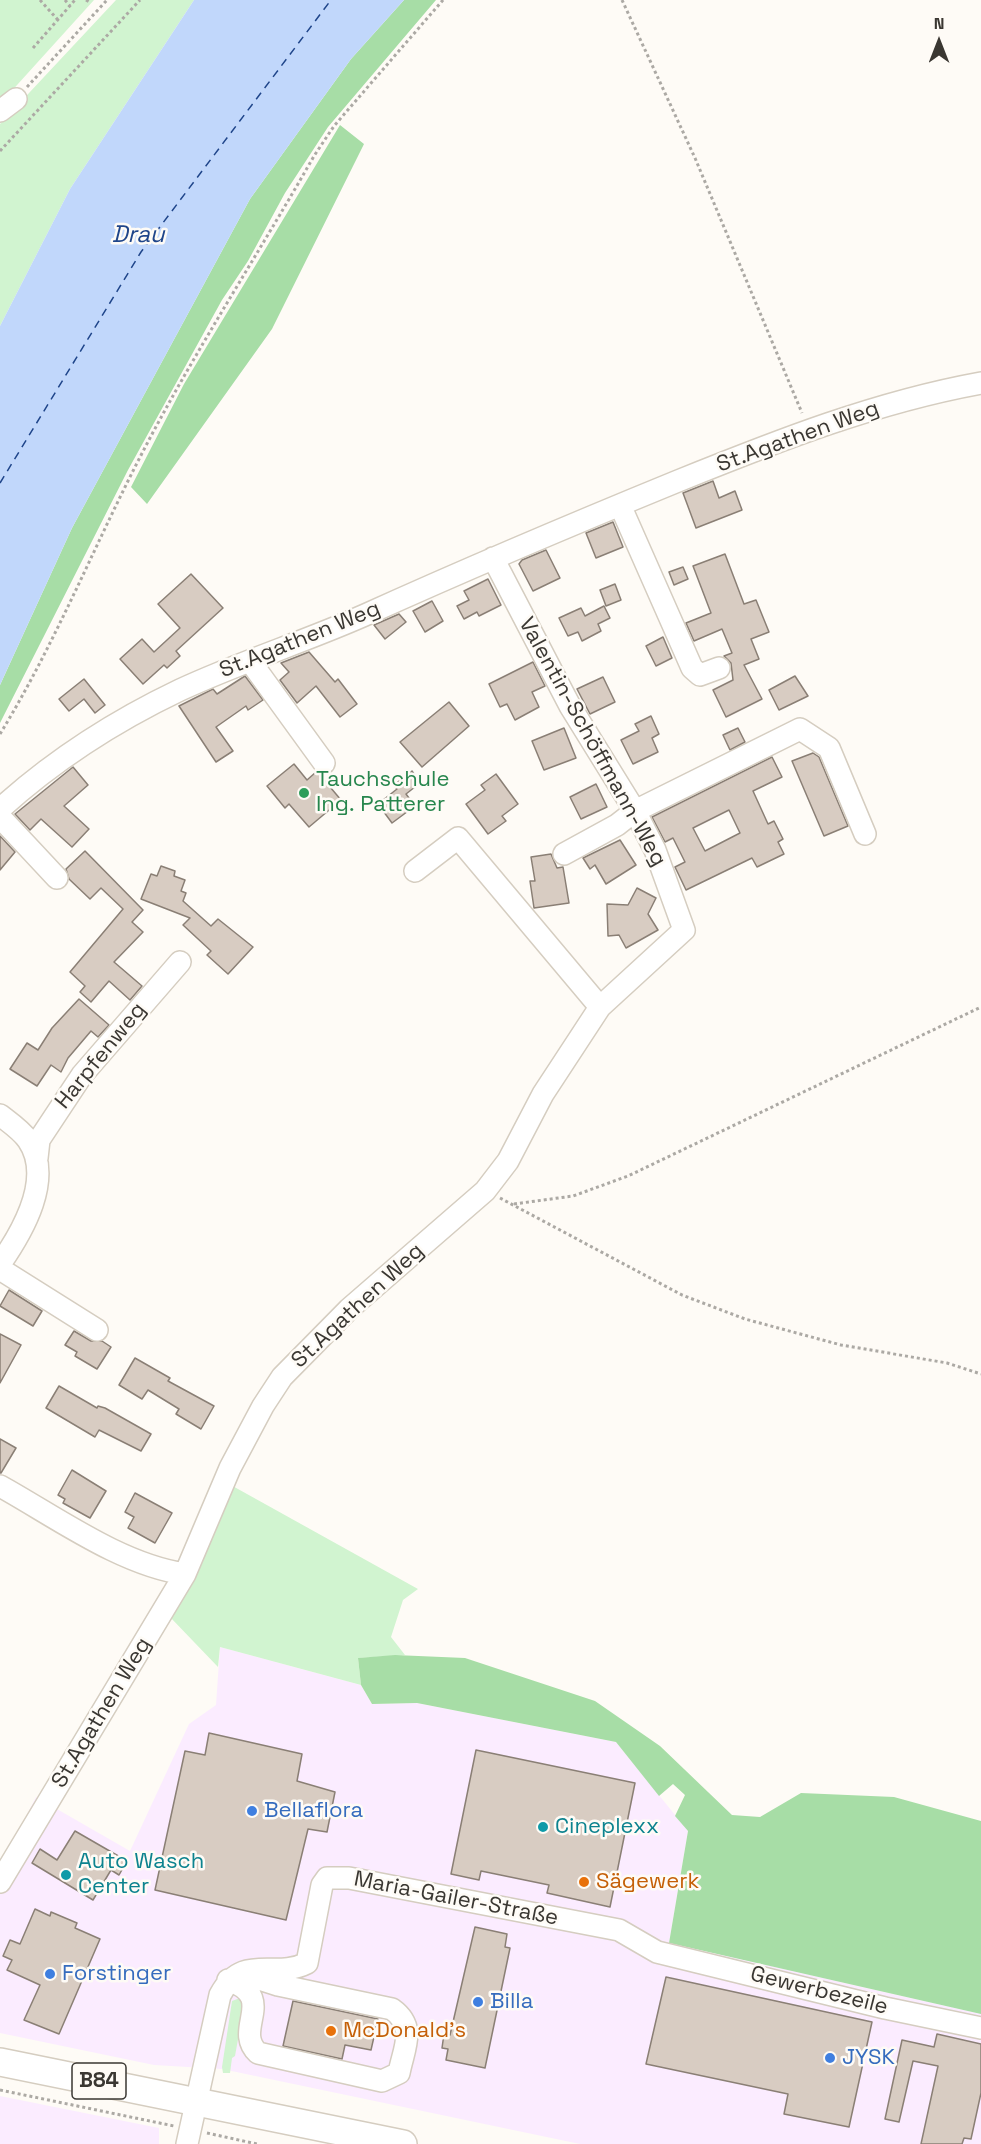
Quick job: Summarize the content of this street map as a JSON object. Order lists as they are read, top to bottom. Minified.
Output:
{"streets":{"main road":["B84"],"street":["St.Agathen Weg","Valentin-Schöffmann-Weg","Harpfenweg","Maria-Gailer-Straße","Gewerbezeile"]},"crossings":[["St.Agathen Weg","Valentin-Schöffmann-Weg"],["Maria-Gailer-Straße","Gewerbezeile"]],"water":["Drau"],"places":["Tauchschule Ing. Patterer","Bellaflora","Cineplexx","Auto Wasch Center","Sägewerk","Forstinger","Billa","McDonald's","JYSK"],"north":"top"}
